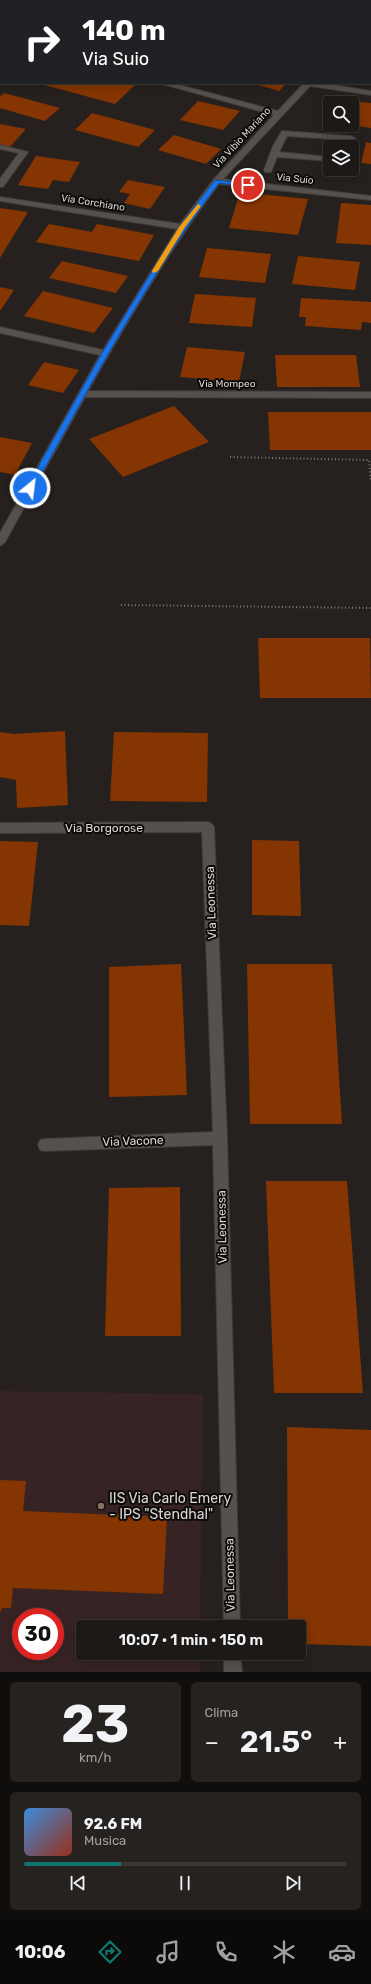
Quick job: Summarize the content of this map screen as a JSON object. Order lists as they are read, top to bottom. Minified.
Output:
{"streets":{"street":["Via Vibio Mariano","Via Suio","Via Corchiano","Via Mompeo","Via Borgorose","Via Leonessa","Via Vacone"]},"crossings":[["Via Vibio Mariano","Via Suio"],["Via Vibio Mariano","Via Corchiano"],["Via Vibio Mariano","Via Mompeo"],["Via Borgorose","Via Leonessa"],["Via Leonessa","Via Vacone"]],"places":["IIS Via Carlo Emery - IPS \"Stendhal\""],"page":{"turn":["140 m","Via Suio"],"limit":"30","trip":"10:07 · 1 min · 150 m","tile":[["23","km/h"],"Clima"],"heat":["−","21.5°","+"],"song":["92.6 FM","Musica"],"tabs":"10:06"}}
